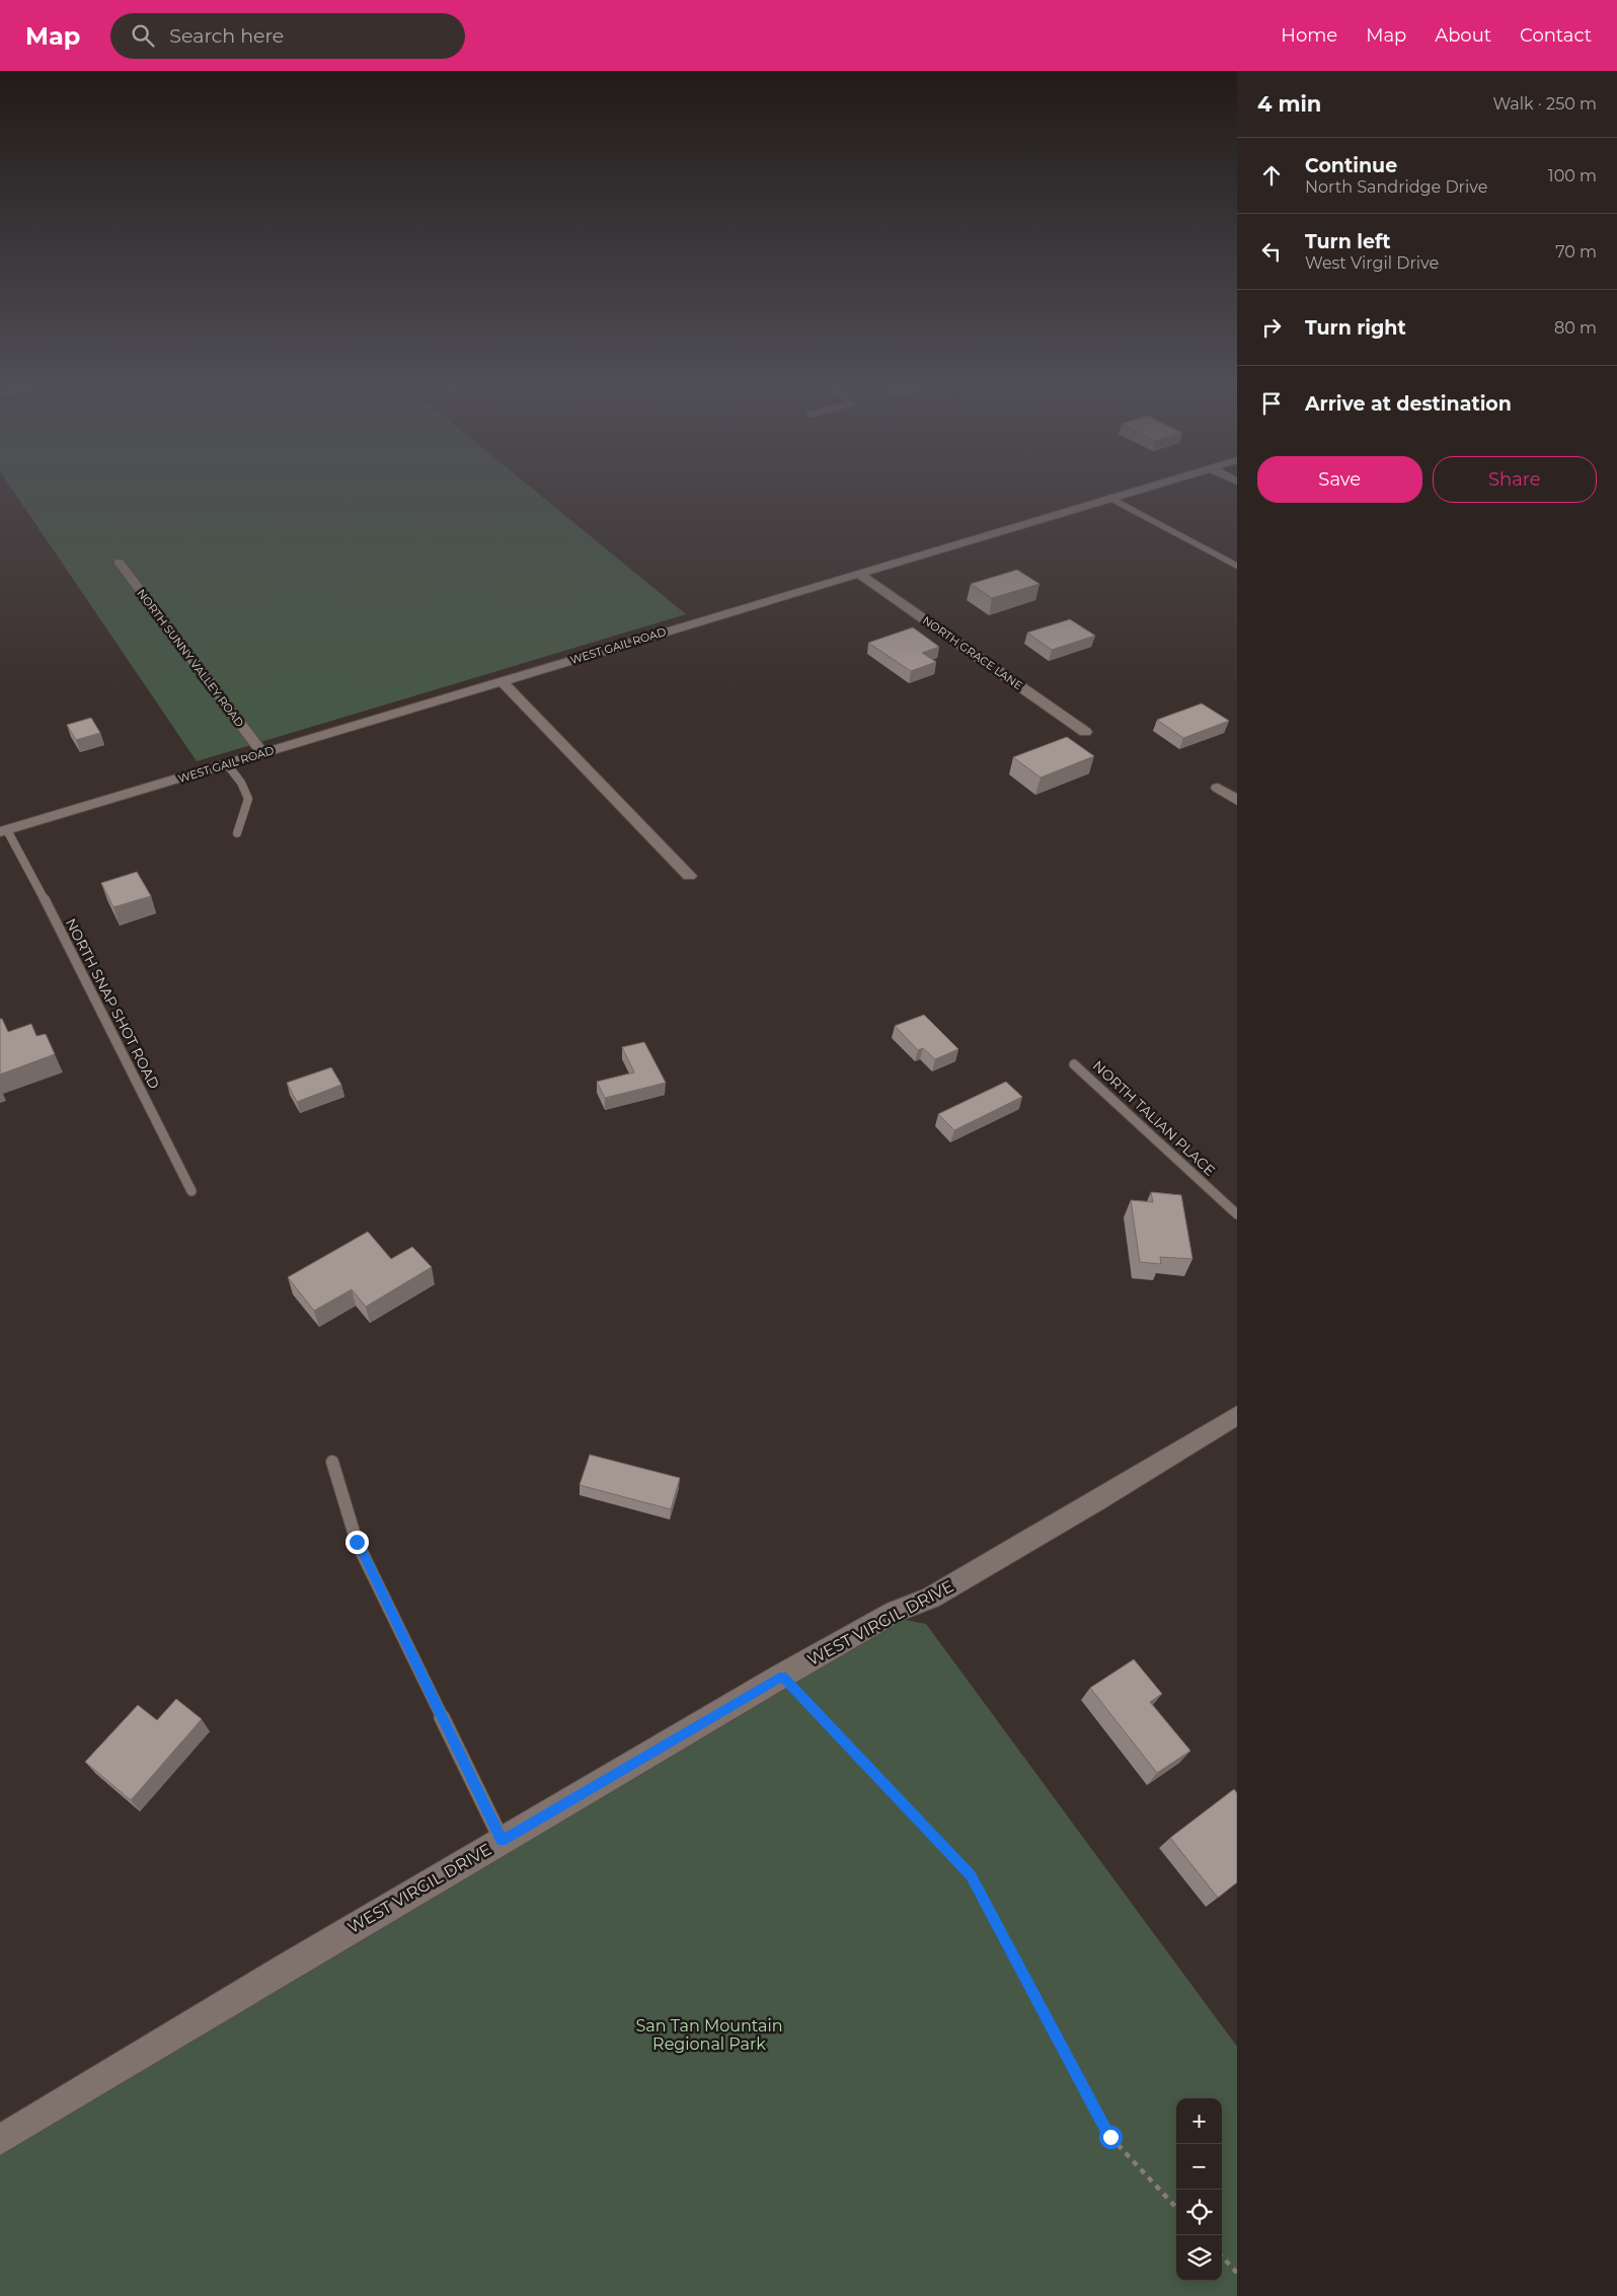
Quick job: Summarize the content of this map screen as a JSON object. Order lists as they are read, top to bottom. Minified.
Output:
{"streets":{"street":["WEST GAIL ROAD","NORTH GRACE LANE","NORTH SUNNY VALLEY ROAD","WEST VIRGIL DRIVE"],"lane":["NORTH SNAP SHOT ROAD","NORTH TALIAN PLACE"]},"crossings":[["WEST GAIL ROAD","NORTH GRACE LANE"],["WEST GAIL ROAD","NORTH SUNNY VALLEY ROAD"],["WEST GAIL ROAD","NORTH SNAP SHOT ROAD"]],"parks":["San Tan Mountain Regional Park"],"page":{"header":"Map","search":"Search here","nav":["Home","Map","About","Contact"],"heading":["4 min","Walk · 250 m"],"list":[["Continue","North Sandridge Drive","100 m"],["Turn left","West Virgil Drive","70 m"],["Turn right","80 m"],"Arrive at destination"],"buttons":["Save","Share"],"map_buttons":["+","−"]}}
